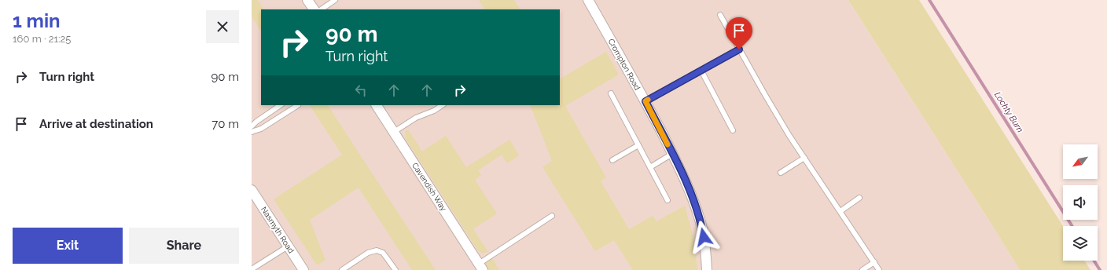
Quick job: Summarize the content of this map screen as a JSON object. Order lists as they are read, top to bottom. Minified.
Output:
{"streets":{"street":["Crompton Road","Cavendish Way","Nasmyth Road"]},"water":["Lochty Burn"],"north":"bottom left","page":{"heading":["1 min","160 m · 21:25"],"turn":["90 m","Turn right"],"list":[{"name":"Turn right","value":"90 m"},{"name":"Arrive at destination","value":"70 m"}],"buttons":["Exit","Share"]}}
